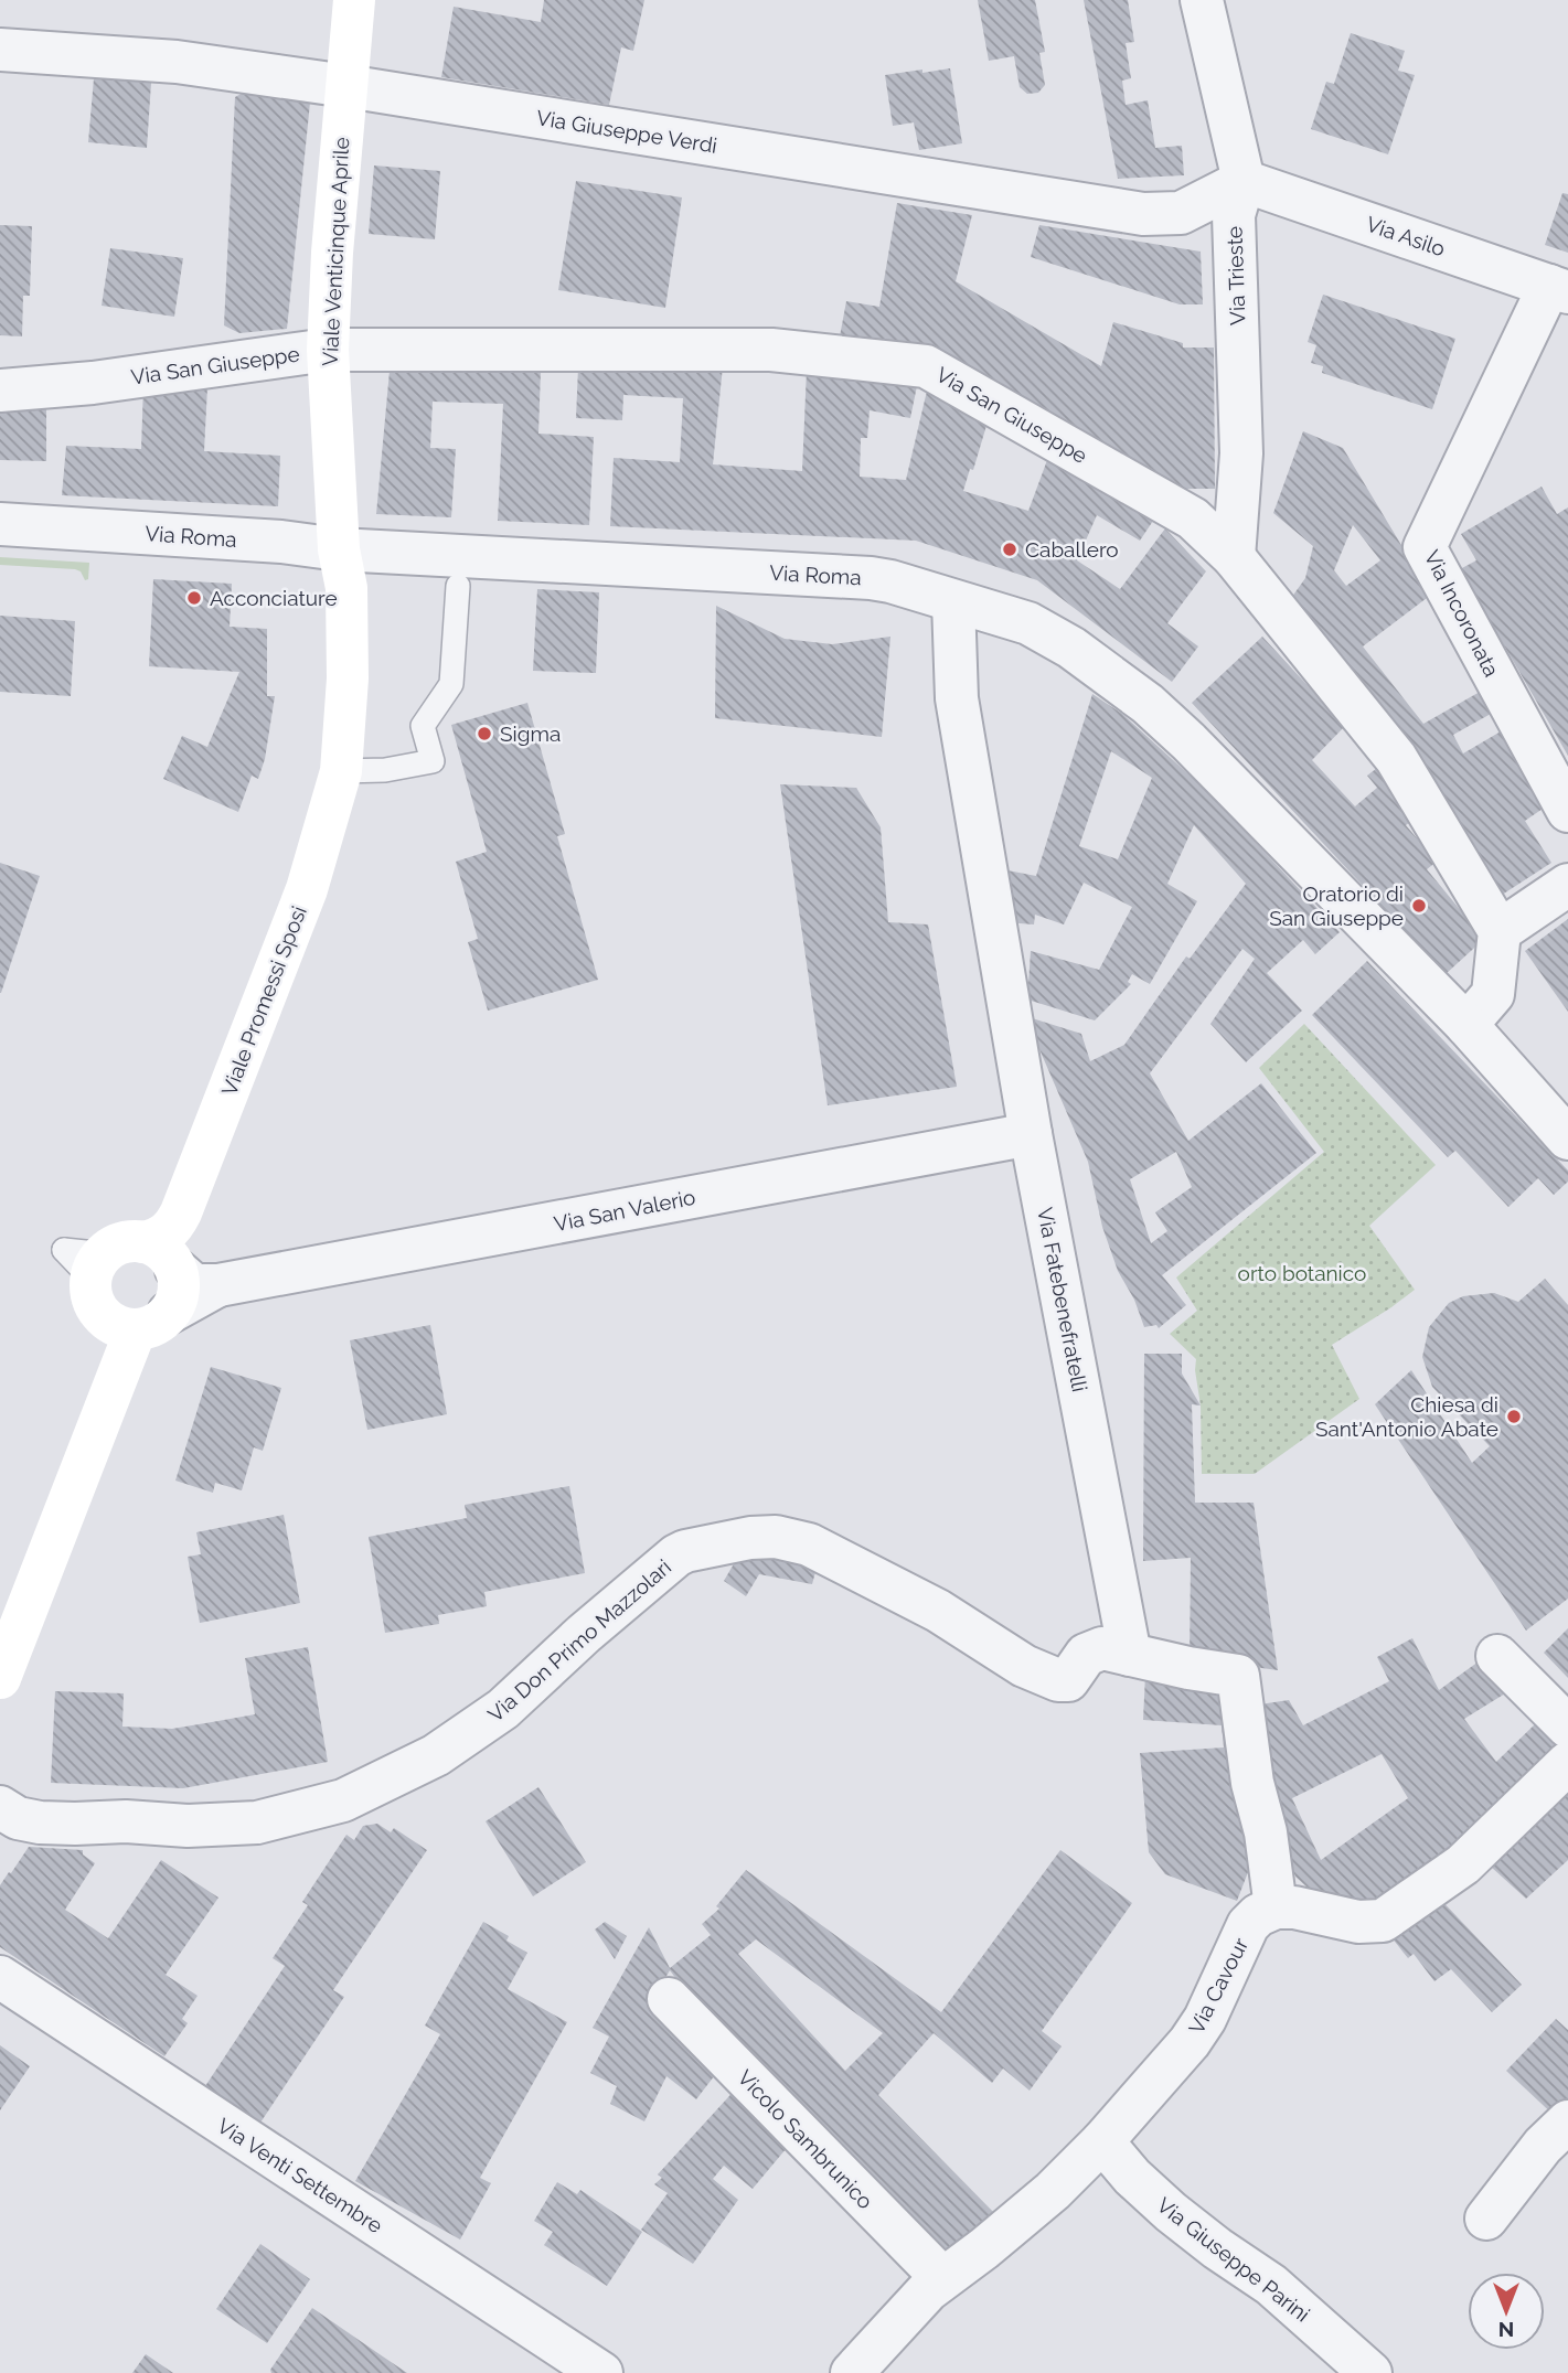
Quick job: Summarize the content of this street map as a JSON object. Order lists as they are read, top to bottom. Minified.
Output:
{"streets":{"main road":["Viale Venticinque Aprile","Viale Promessi Sposi"],"street":["Via Giuseppe Verdi","Via Asilo","Via Trieste","Via San Giuseppe","Via Roma","Via Incoronata","Via San Valerio","Via Fatebenefratelli","Via Don Primo Mazzolari","Via Cavour","Vicolo Sambrunico","Via Venti Settembre","Via Giuseppe Parini"]},"crossings":[["Via Giuseppe Verdi","Via Asilo"],["Via Giuseppe Verdi","Viale Venticinque Aprile"],["Via Giuseppe Verdi","Via Trieste"],["Via Asilo","Via Trieste"],["Via Asilo","Via Incoronata"],["Viale Venticinque Aprile","Via San Giuseppe"],["Viale Venticinque Aprile","Via Roma"],["Viale Venticinque Aprile","Viale Promessi Sposi"],["Via Trieste","Via San Giuseppe"],["Via Roma","Viale Promessi Sposi"],["Via Roma","Via Fatebenefratelli"],["Viale Promessi Sposi","Via San Valerio"],["Via San Valerio","Via Fatebenefratelli"],["Via Fatebenefratelli","Via Don Primo Mazzolari"],["Via Cavour","Vicolo Sambrunico"],["Via Cavour","Via Giuseppe Parini"]],"parks":["orto botanico"],"places":["Caballero","Acconciature","Sigma","Oratorio di San Giuseppe","Chiesa di Sant'Antonio Abate"],"north":"bottom"}
